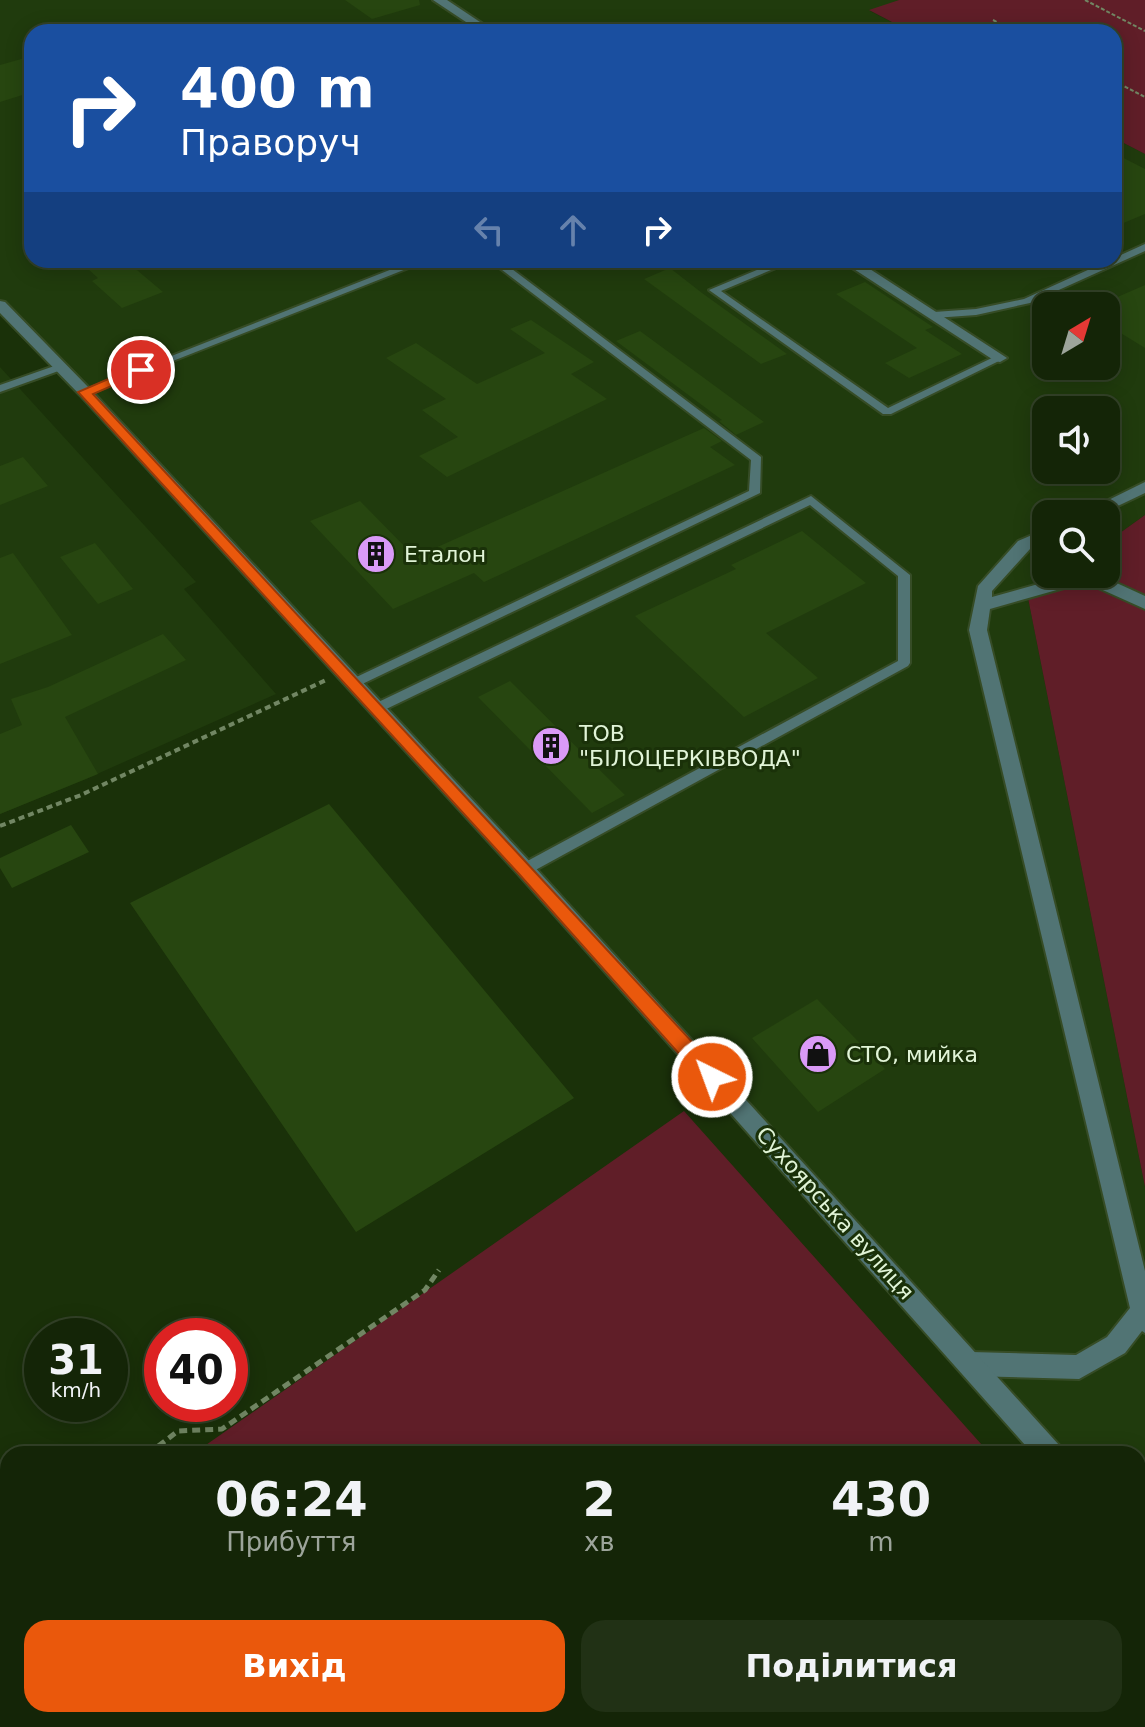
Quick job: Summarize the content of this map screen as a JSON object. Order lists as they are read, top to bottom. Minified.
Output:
{"streets":{"street":["Сухоярська вулиця"]},"places":{"building":["Еталон","ТОВ \"БІЛОЦЕРКІВВОДА\""],"shop":["СТО, мийка"]},"north":"top right","page":{"turn":["400 m","Праворуч"],"speed":"31 km/h","limit":"40","eta":["06:24","Прибуття","2","хв","430","m"],"buttons":["Вихід","Поділитися"]}}
